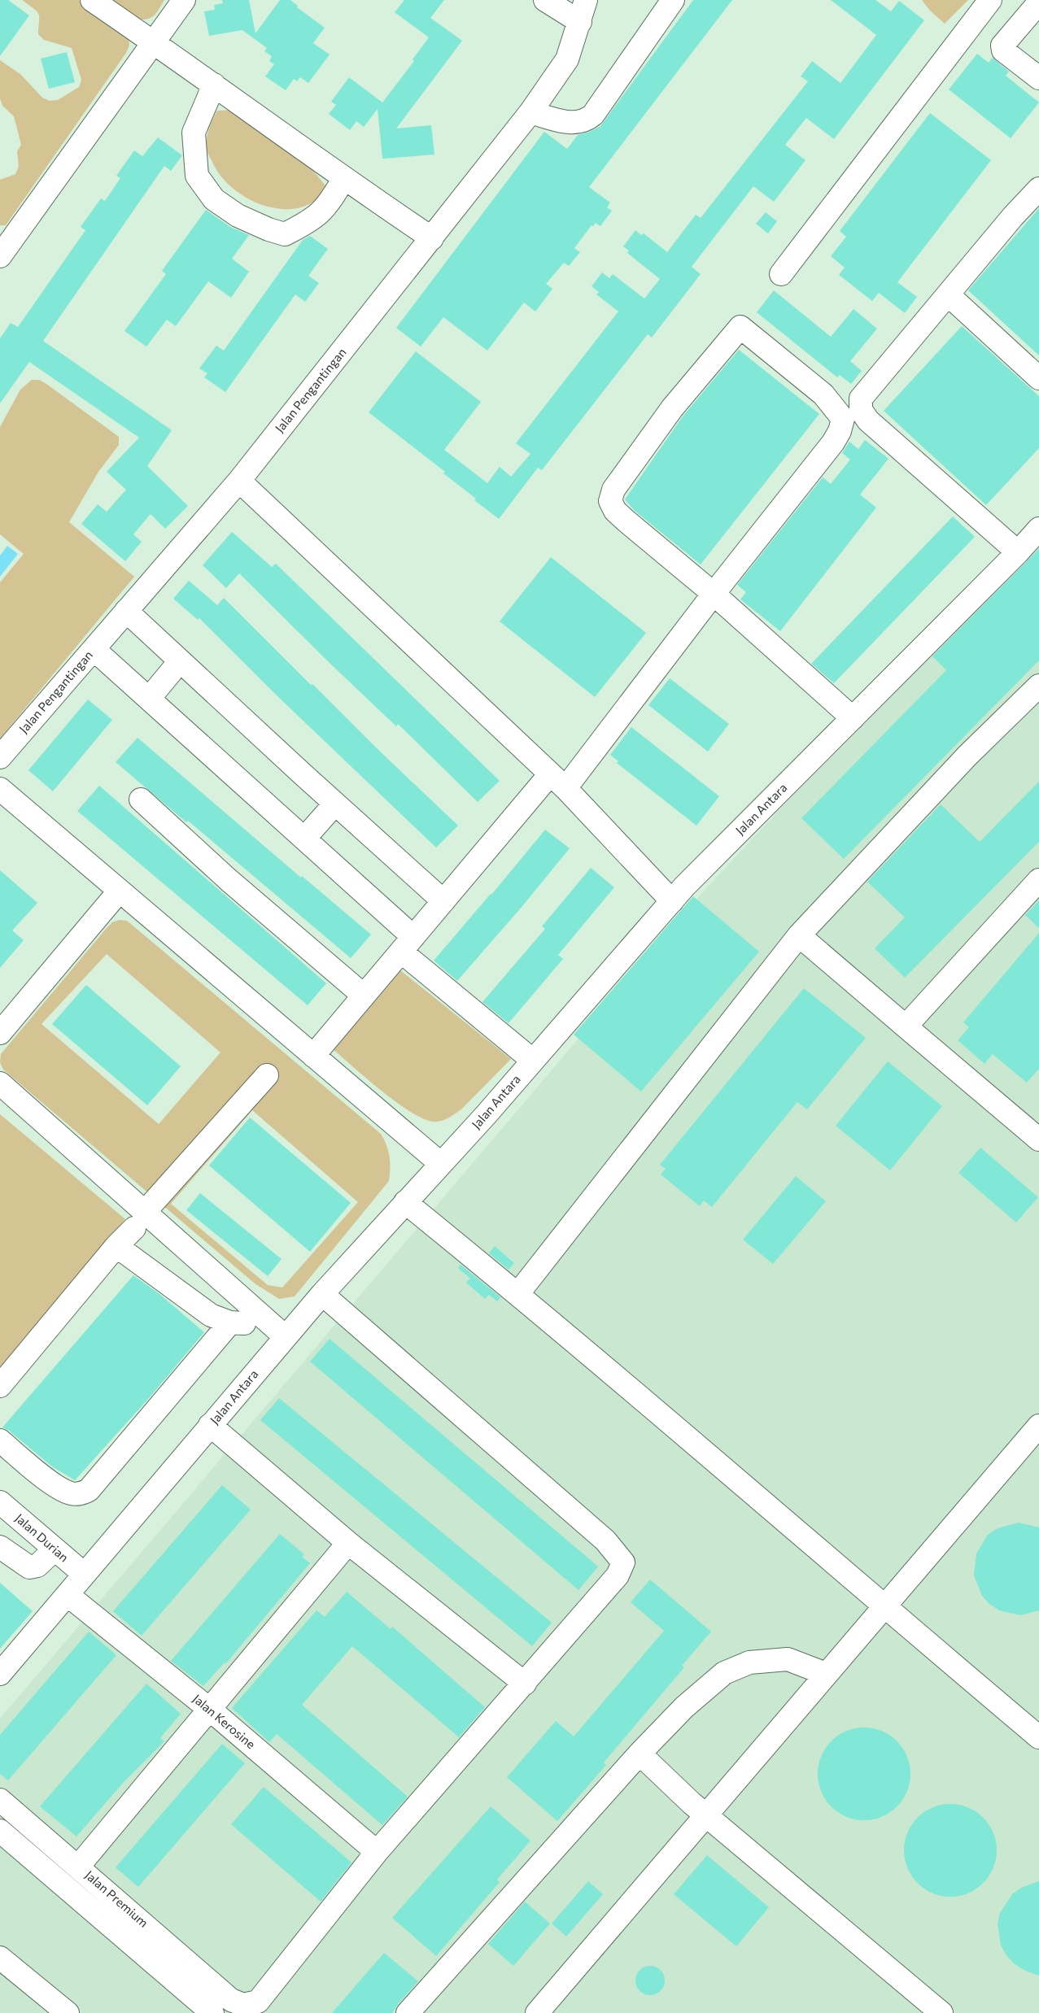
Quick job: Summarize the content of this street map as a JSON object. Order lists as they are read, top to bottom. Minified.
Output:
{"streets":{"street":["Jalan Pengantingan","Jalan Antara","Jalan Durian","Jalan Kerosine","Jalan Premium"]},"crossings":[["Jalan Antara","Jalan Durian"],["Jalan Antara","Jalan Kerosine"],["Jalan Kerosine","Jalan Premium"]]}
